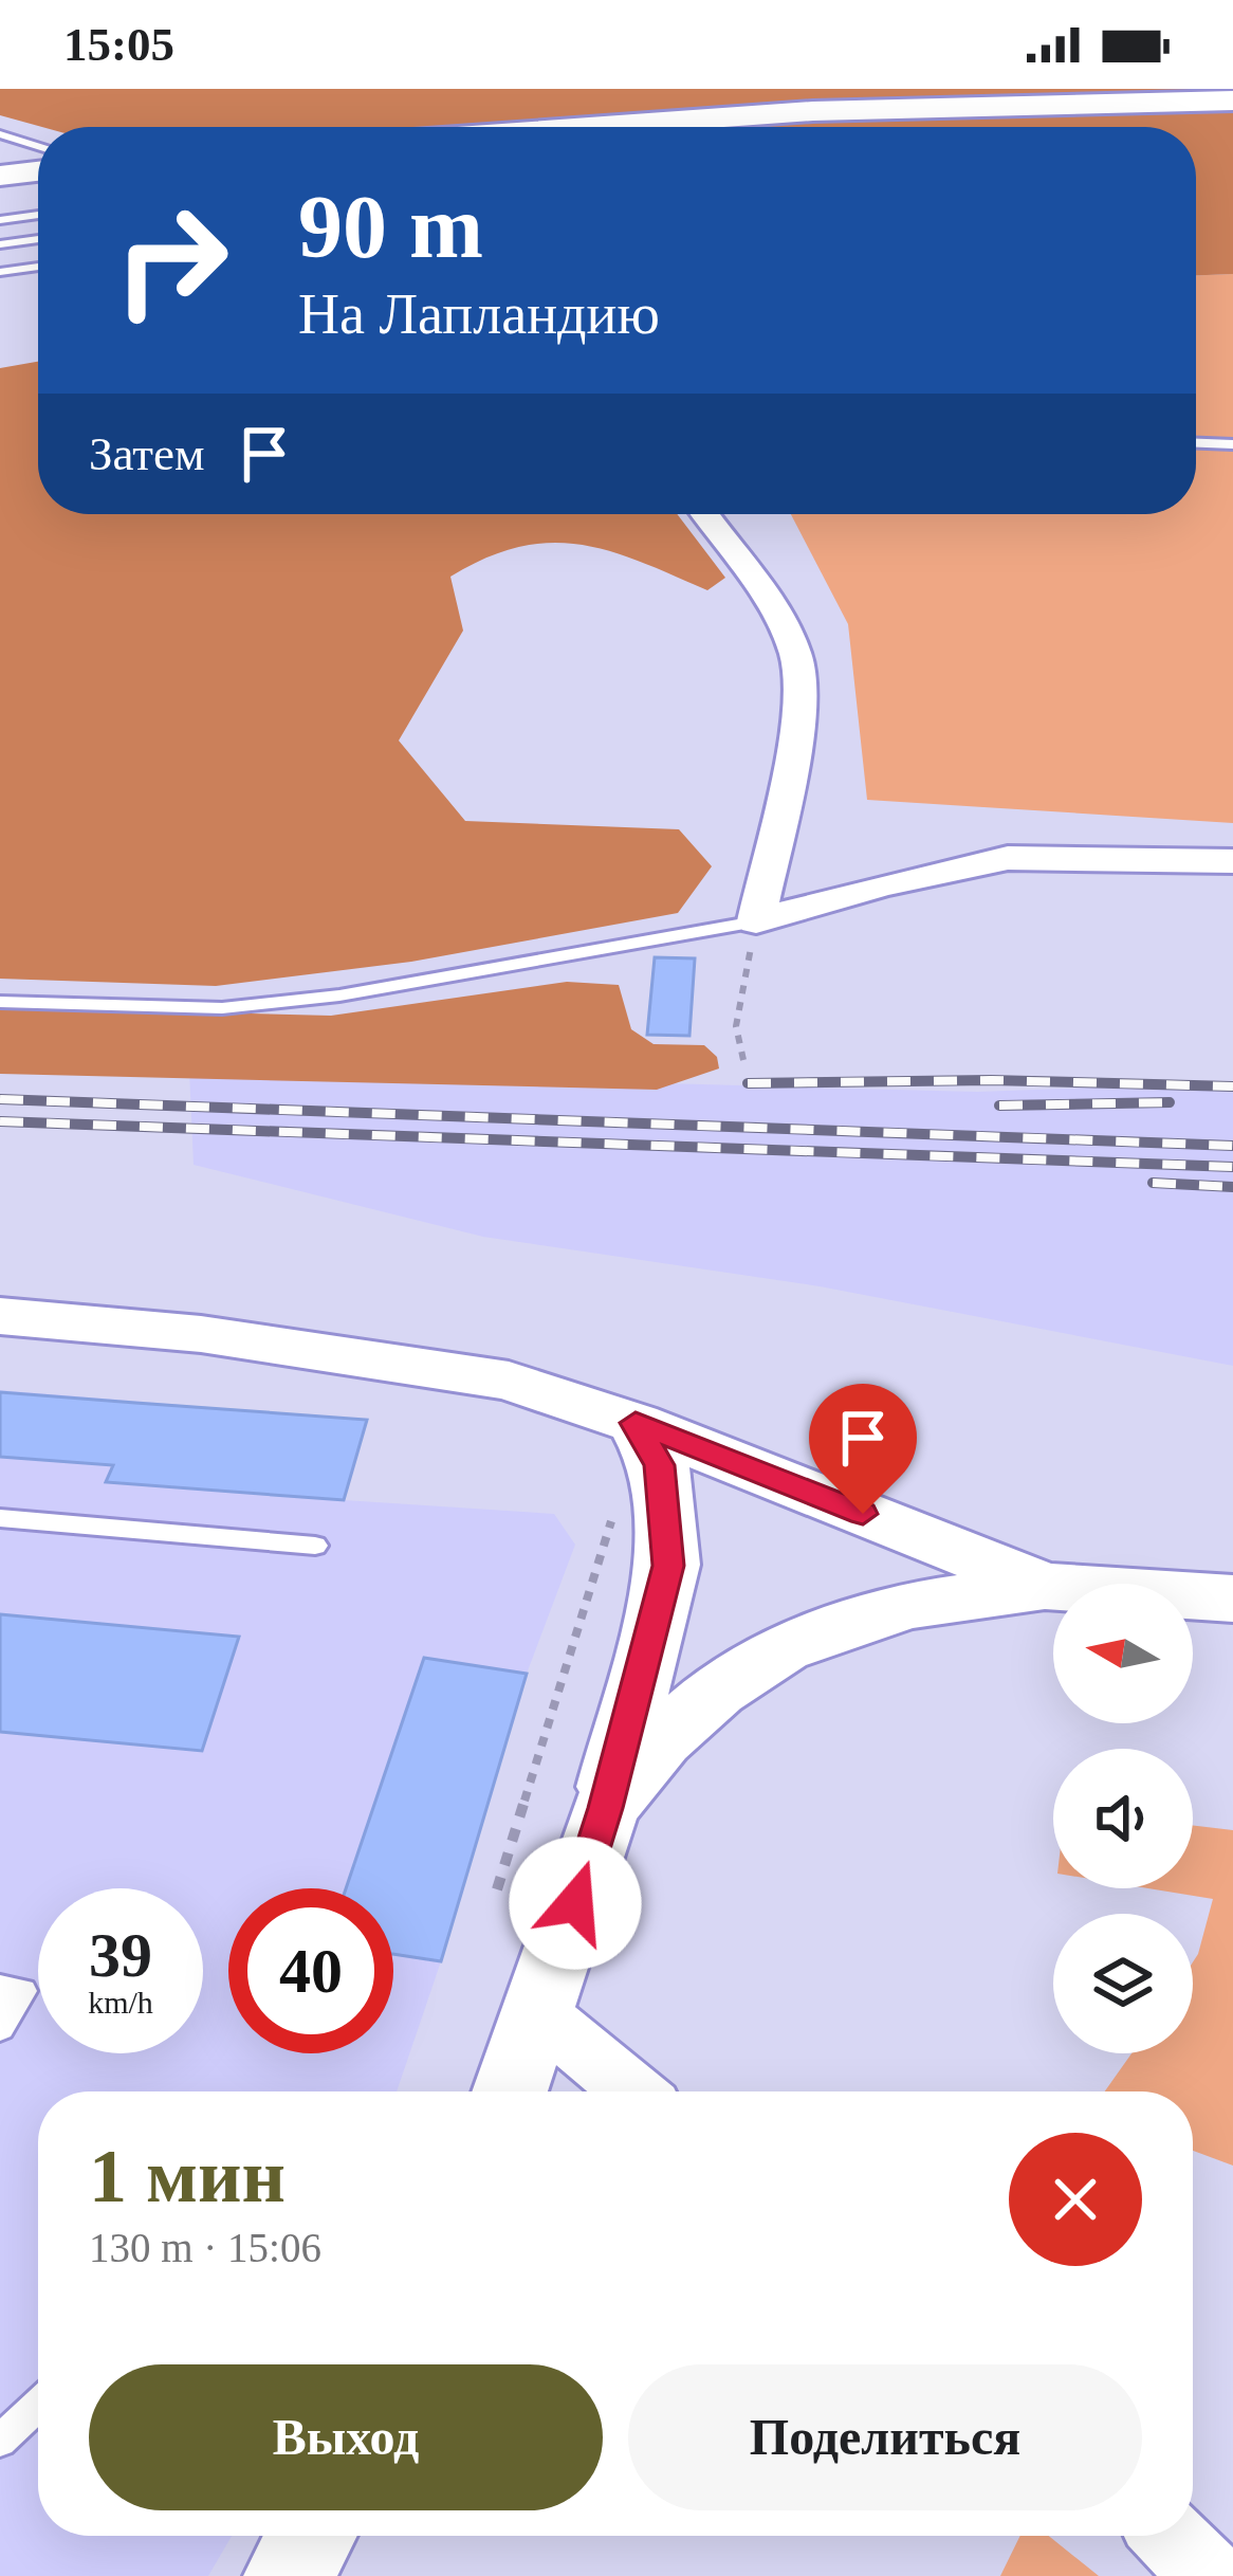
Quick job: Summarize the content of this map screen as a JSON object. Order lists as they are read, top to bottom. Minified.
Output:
{"north":"left","page":{"status":"15:05","turn":["90 m","На Лапландию"],"then":"Затем","speed":"39 km/h","limit":"40","heading":["1 мин","130 m · 15:06"],"buttons":["Выход","Поделиться"]}}
